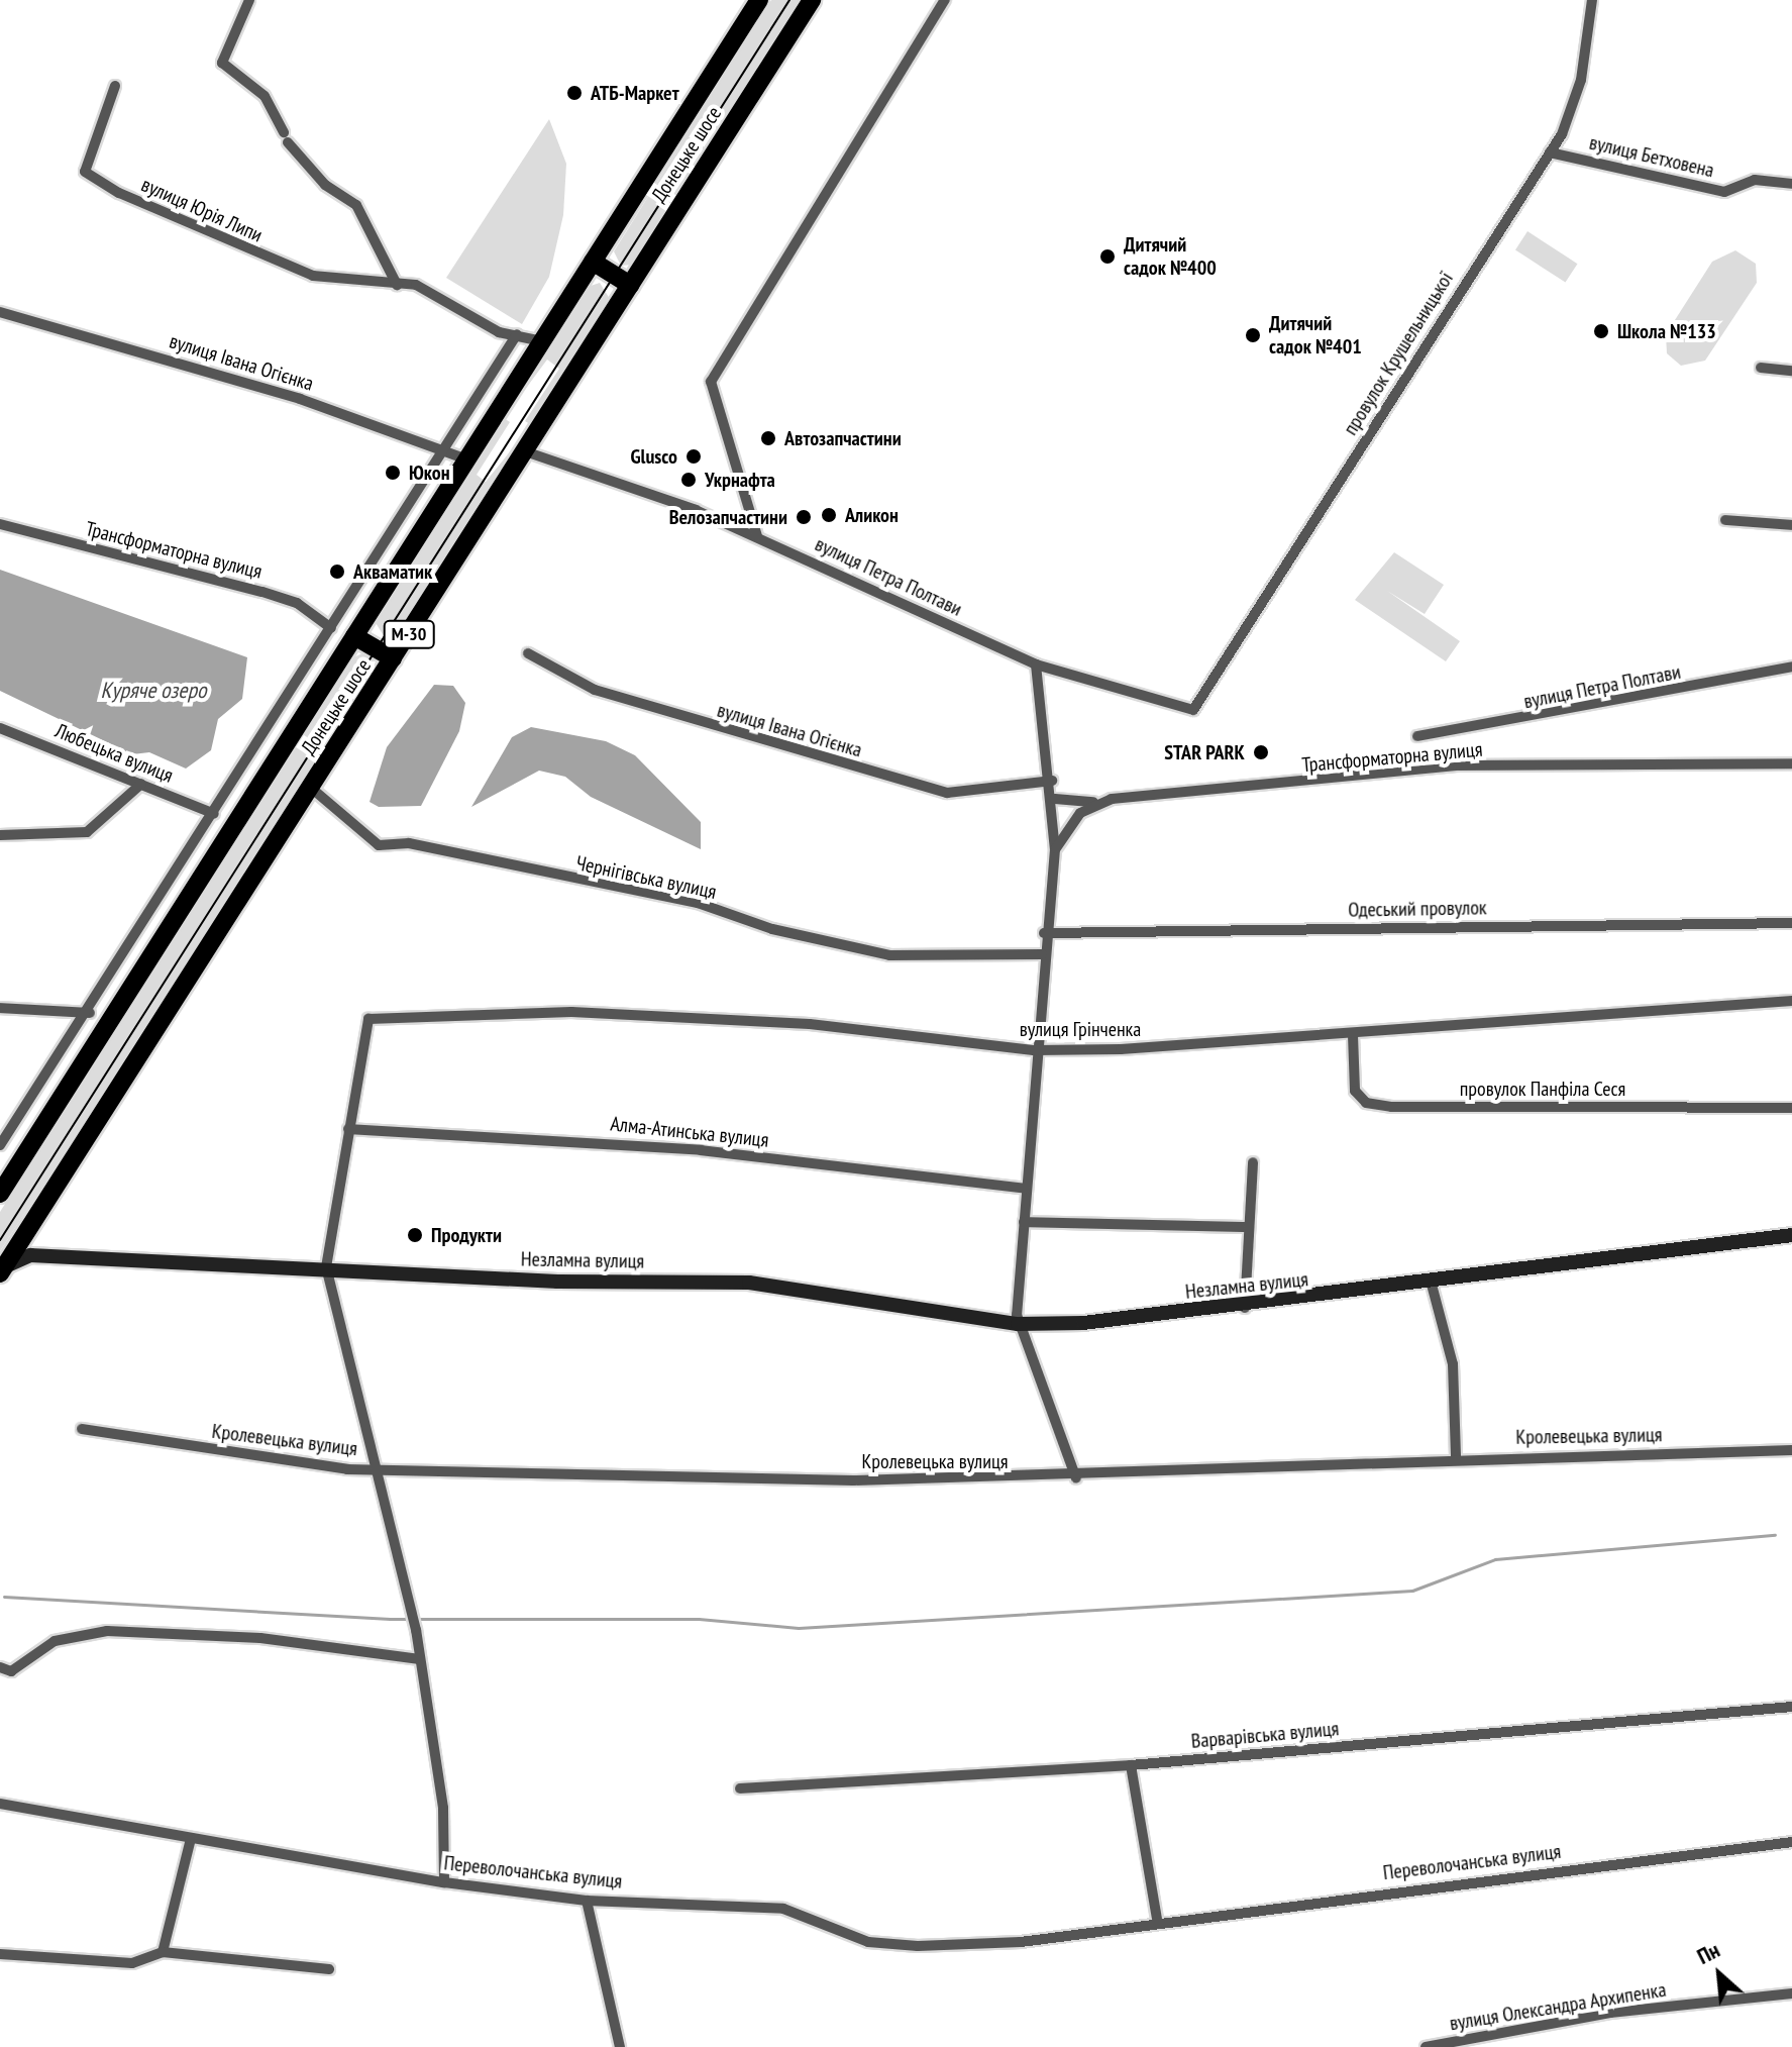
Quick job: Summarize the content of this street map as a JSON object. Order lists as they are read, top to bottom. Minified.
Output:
{"streets":{"highway":["Донецьке шосе","М-30"],"street":["вулиця Бетховена","вулиця Юрія Липи","провулок Крушельницької","вулиця Івана Огієнка","Трансформаторна вулиця","вулиця Петра Полтави","Любецька вулиця","Чернігівська вулиця","Одеський провулок","вулиця Грінченка","провулок Панфіла Сеся","Алма-Атинська вулиця","Незламна вулиця","Кролевецька вулиця","Варварівська вулиця","Переволочанська вулиця","вулиця Олександра Архипенка"]},"crossings":[["Донецьке шосе","вулиця Юрія Липи"],["Донецьке шосе","вулиця Івана Огієнка"],["Донецьке шосе","вулиця Петра Полтави"],["Донецьке шосе","Чернігівська вулиця"],["Донецьке шосе","Незламна вулиця"],["вулиця Бетховена","провулок Крушельницької"],["провулок Крушельницької","вулиця Петра Полтави"],["вулиця Грінченка","провулок Панфіла Сеся"],["вулиця Грінченка","Алма-Атинська вулиця"]],"water":["Куряче озеро"],"places":["АТБ-Маркет","Дитячий садок №400","Школа №133","Дитячий садок №401","Автозапчастини","Glusco","Юкон","Укрнафта","Аликон","Велозапчастини","Акваматик","STAR PARK","Продукти"],"north":"top left"}
